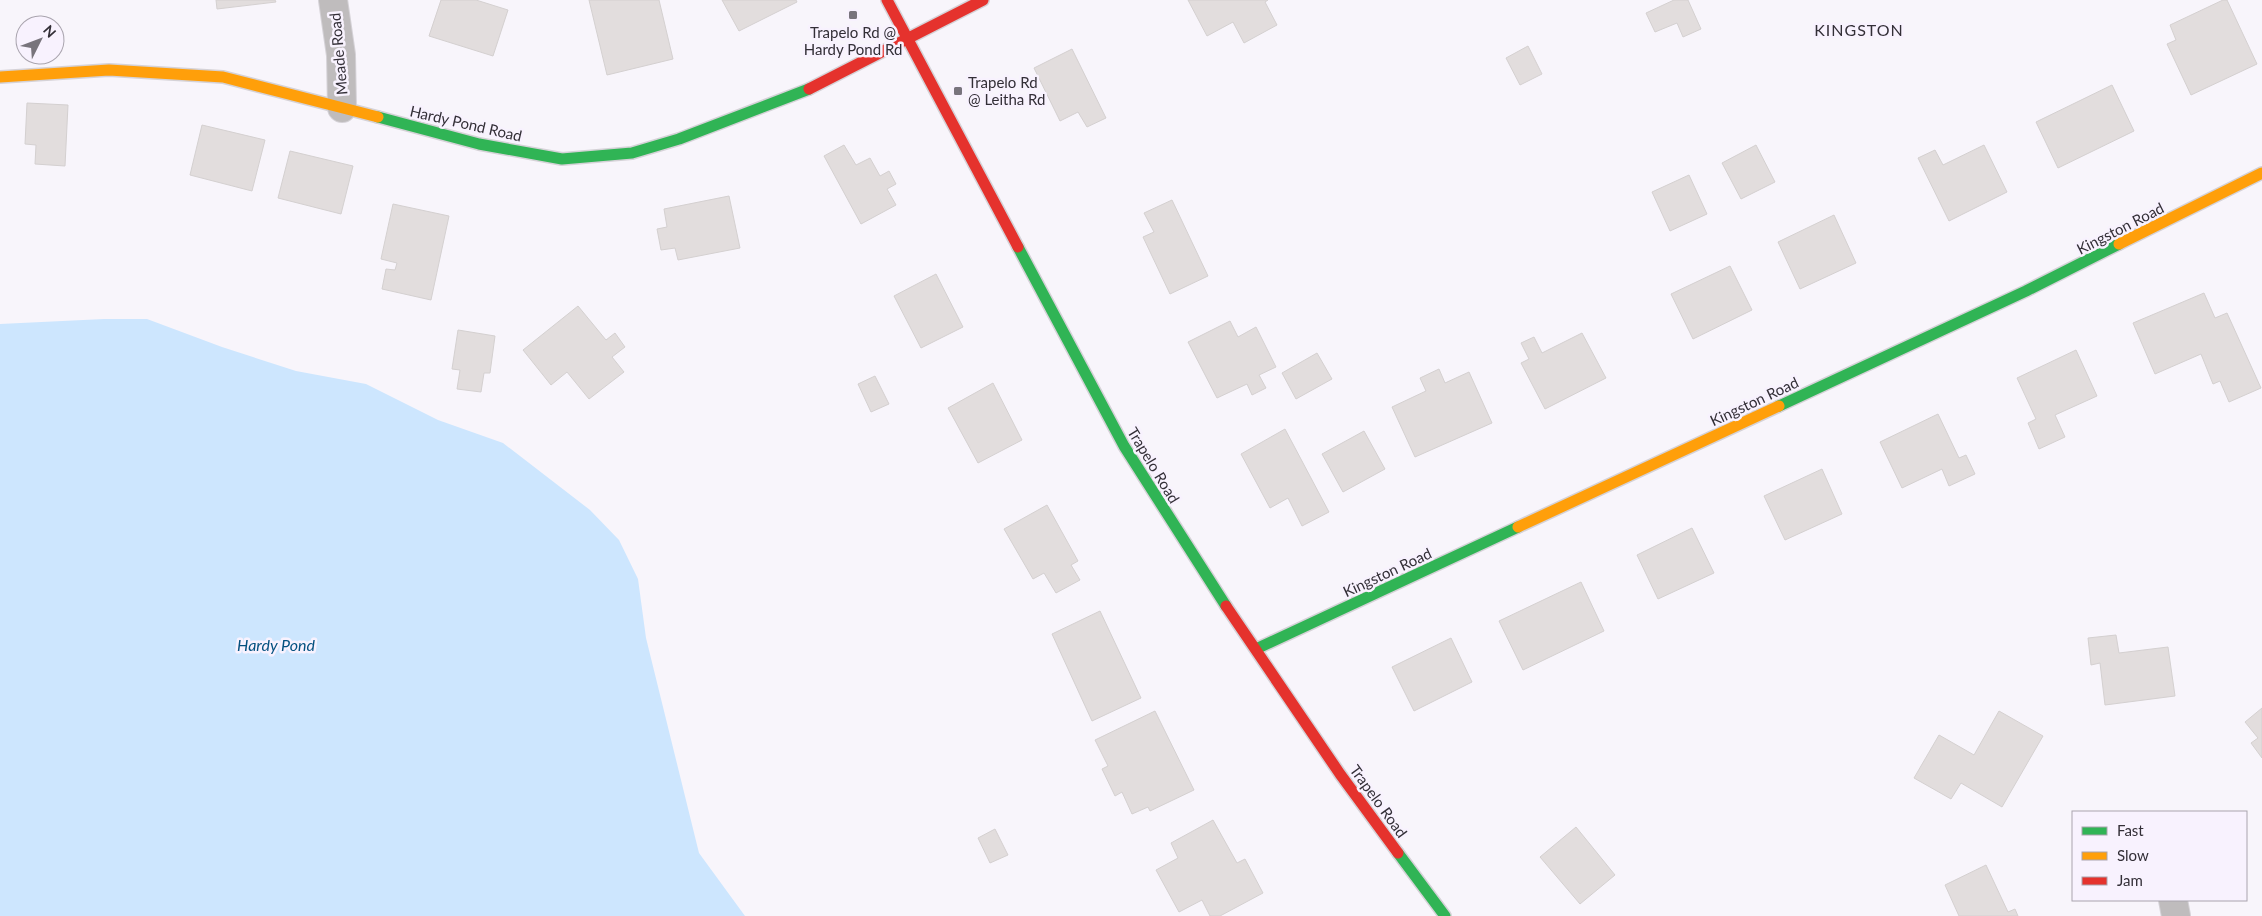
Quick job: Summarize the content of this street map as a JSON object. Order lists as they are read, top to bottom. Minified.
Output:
{"streets":{"street":["Meade Road","Hardy Pond Road","Kingston Road","Trapelo Road"]},"crossings":[["Meade Road","Hardy Pond Road"],["Hardy Pond Road","Trapelo Road"],["Kingston Road","Trapelo Road"]],"districts":["KINGSTON"],"water":["Hardy Pond"],"places":{"transit":["Trapelo Rd @ Hardy Pond Rd","Trapelo Rd @ Leitha Rd"]},"legend":["Fast","Slow","Jam"],"north":"top right"}
